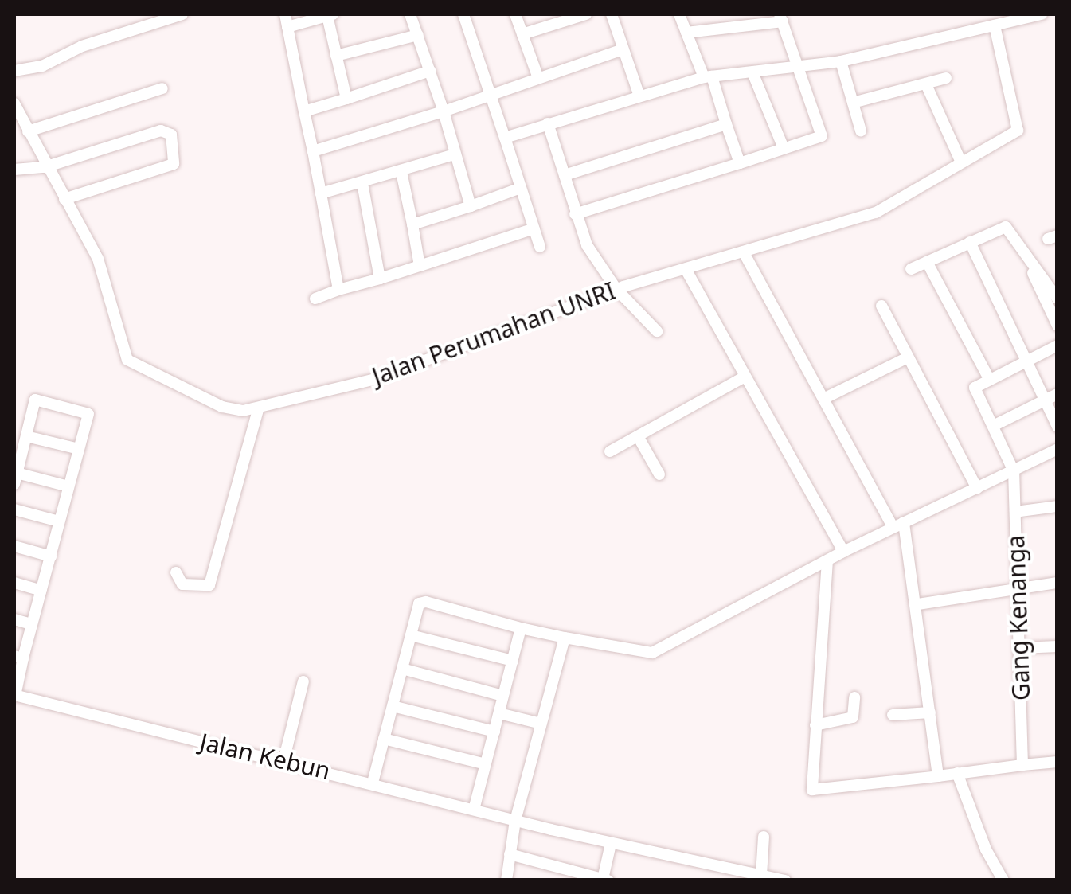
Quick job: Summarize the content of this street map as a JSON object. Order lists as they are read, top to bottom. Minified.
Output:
{"streets":{"street":["Jalan Perumahan UNRI","Gang Kenanga","Jalan Kebun"]}}
